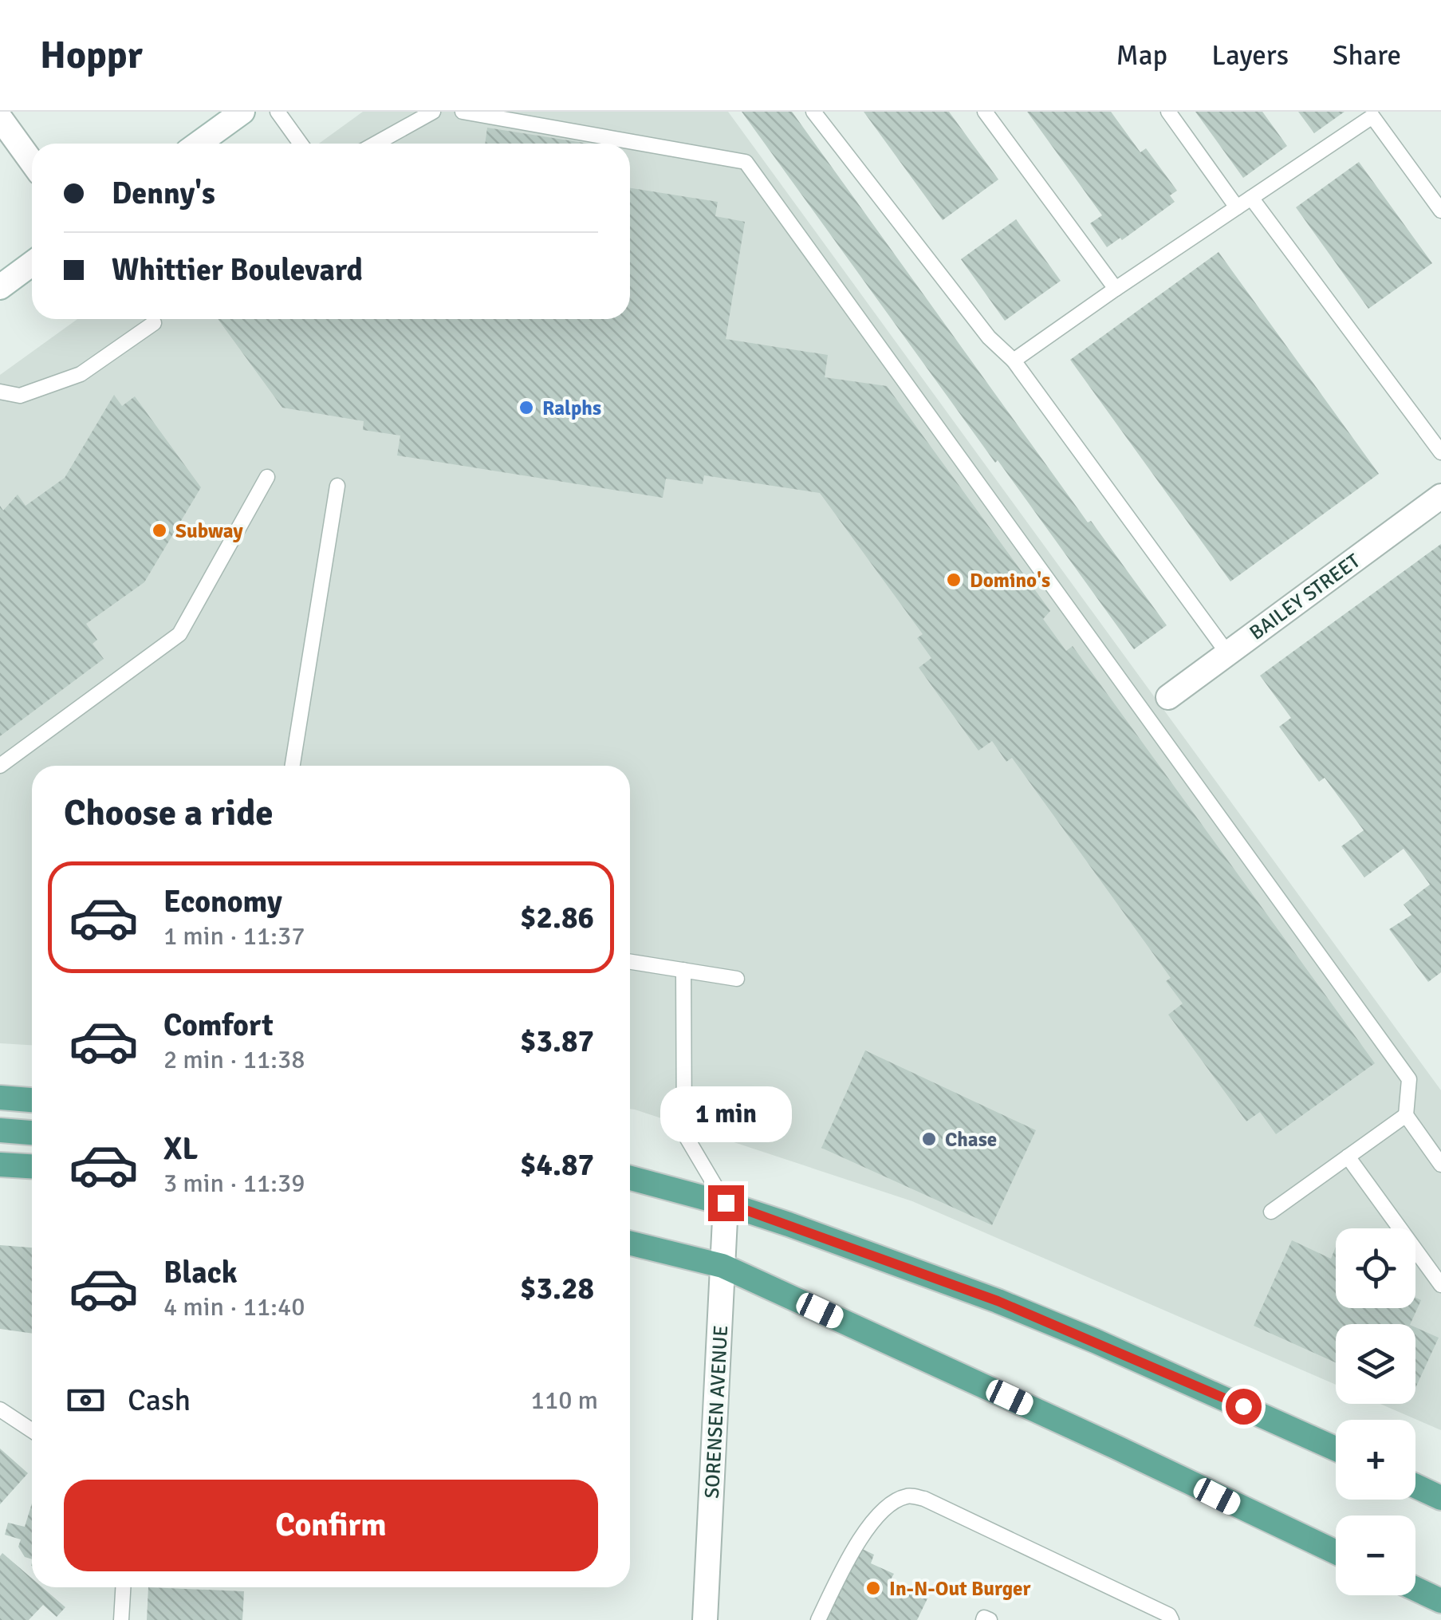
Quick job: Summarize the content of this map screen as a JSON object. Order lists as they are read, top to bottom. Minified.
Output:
{"streets":{"street":["BAILEY STREET","SORENSEN AVENUE"]},"places":["Ralphs","Subway","Domino's","Chase","In-N-Out Burger"],"page":{"header":"Hoppr","nav":["Map","Layers","Share"],"banner":["Denny's","Whittier Boulevard"],"heading":"Choose a ride","list":[{"name":"Economy","note":"1 min · 11:37","value":"$2.86"},{"name":"Comfort","note":"2 min · 11:38","value":"$3.87"},{"name":"XL","note":"3 min · 11:39","value":"$4.87"},{"name":"Black","note":"4 min · 11:40","value":"$3.28"}],"bubble":"1 min","map_buttons":["+","−"],"pay":["Cash","110 m"],"buttons":"Confirm"}}
